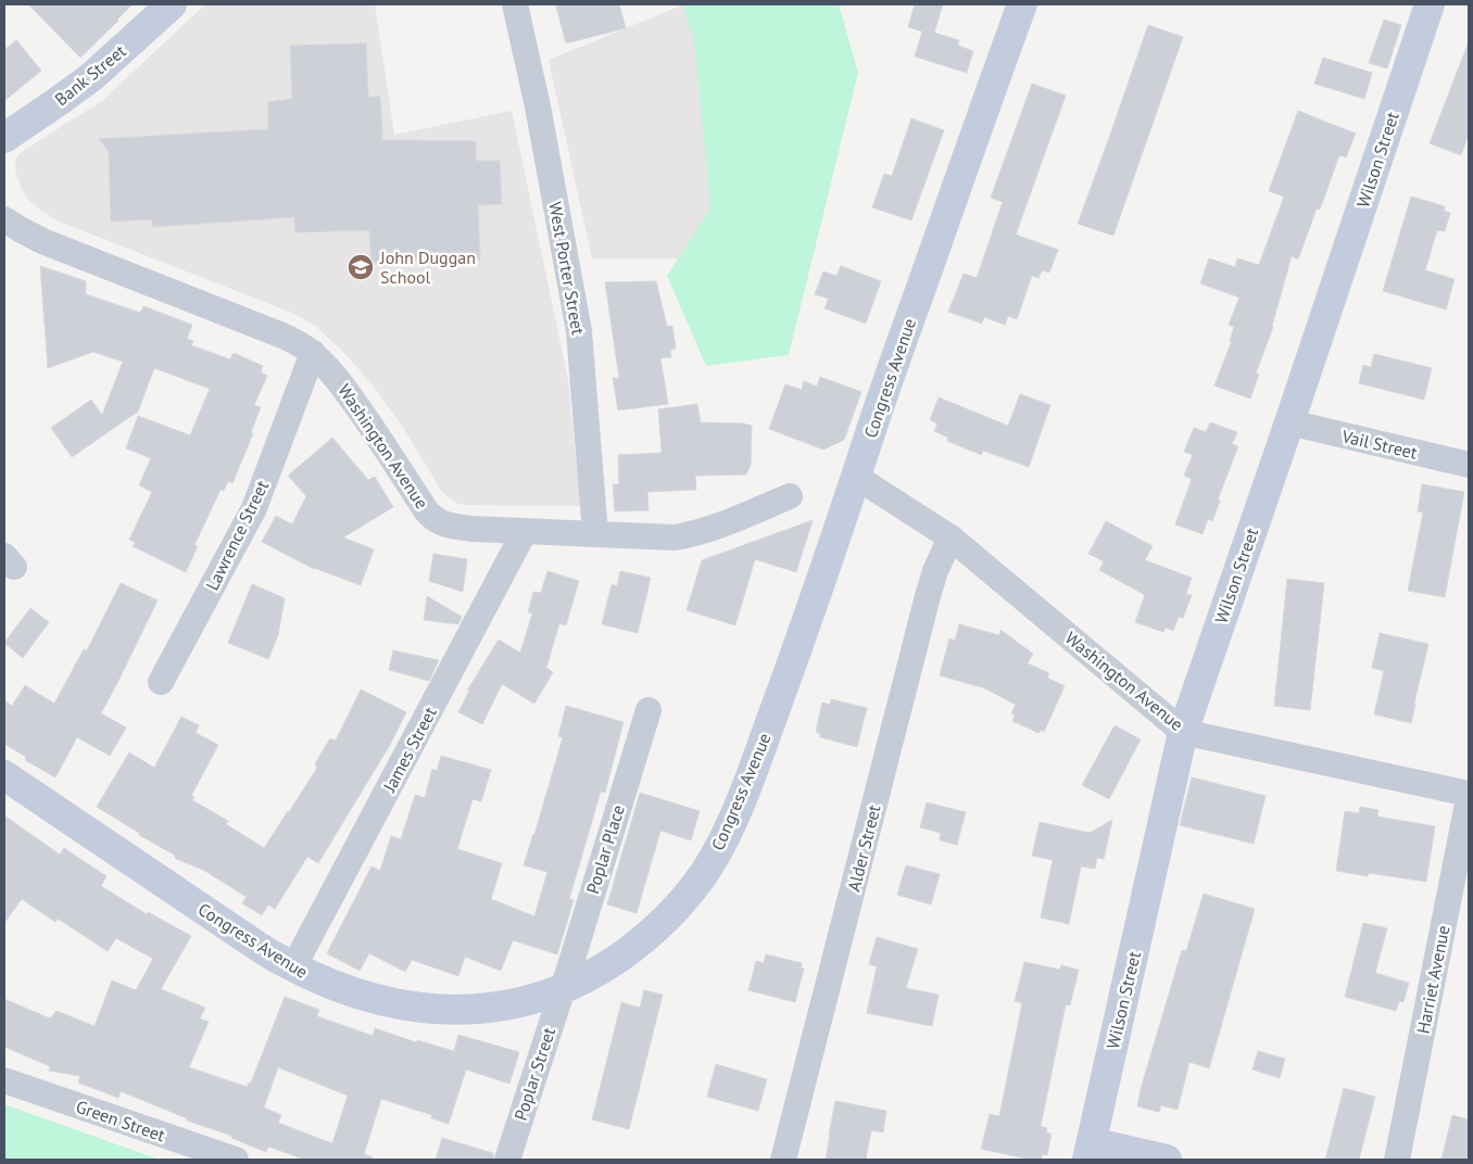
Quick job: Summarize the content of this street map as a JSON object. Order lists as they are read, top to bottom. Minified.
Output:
{"streets":{"street":["Bank Street","Wilson Street","West Porter Street","Congress Avenue","Vail Street","Washington Avenue","Lawrence Street","James Street","Alder Street","Poplar Place","Harriet Avenue","Poplar Street","Green Street"]},"crossings":[["Wilson Street","Vail Street"],["Wilson Street","Washington Avenue"],["West Porter Street","Washington Avenue"],["Congress Avenue","Washington Avenue"],["Congress Avenue","James Street"],["Congress Avenue","Poplar Place"],["Congress Avenue","Poplar Street"],["Washington Avenue","Lawrence Street"],["Washington Avenue","James Street"],["Washington Avenue","Alder Street"],["Poplar Place","Poplar Street"]],"places":{"school or university":["John Duggan School"]}}
